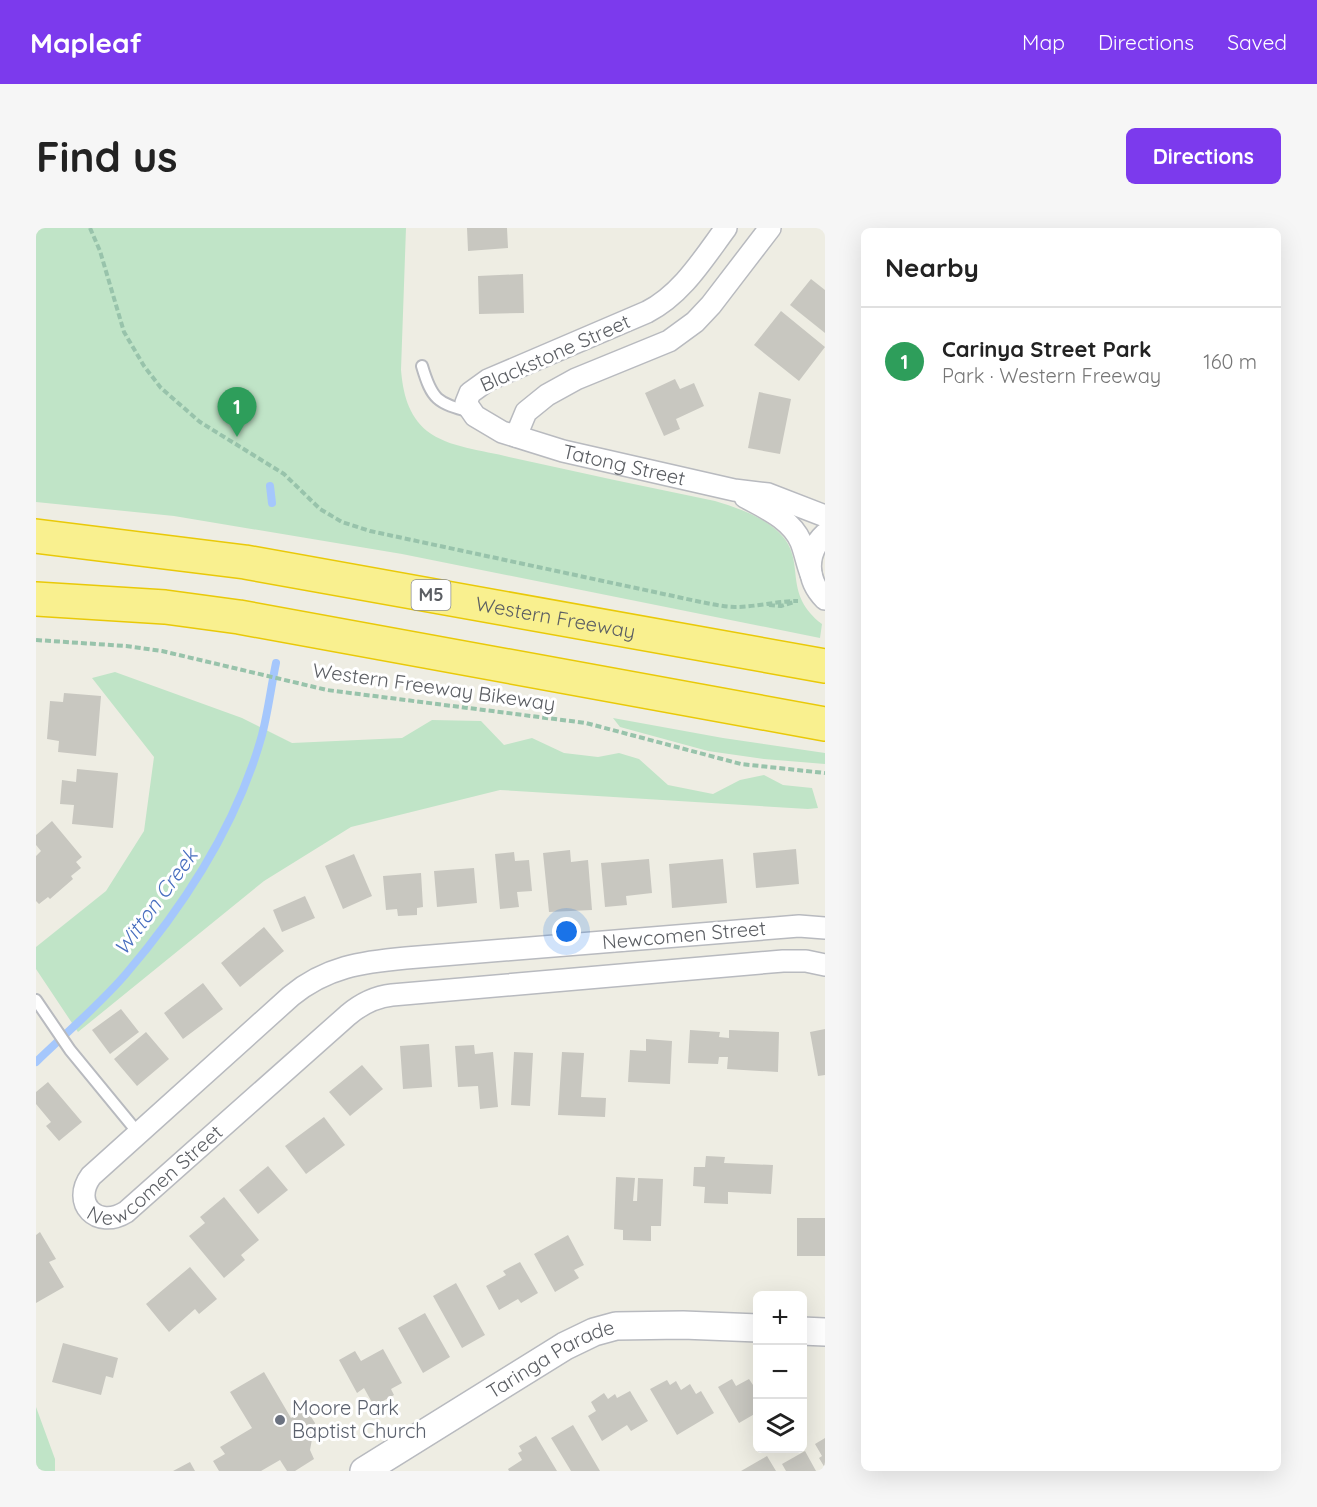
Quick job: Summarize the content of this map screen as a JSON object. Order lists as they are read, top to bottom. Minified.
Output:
{"streets":{"highway":["M5","Western Freeway"],"street":["Blackstone Street","Tatong Street","Newcomen Street","Taringa Parade"],"path":["Western Freeway Bikeway"]},"crossings":[["Blackstone Street","Tatong Street"]],"water":["Witton Creek"],"places":["Moore Park Baptist Church"],"page":{"header":"Mapleaf","nav":["Map","Directions","Saved"],"buttons":"Directions","title":"Find us","heading":"Nearby","list":[{"mark":"1","name":"Carinya Street Park","note":"Park · Western Freeway","value":"160 m"}],"pins":"1","map_buttons":["+","−"]}}
